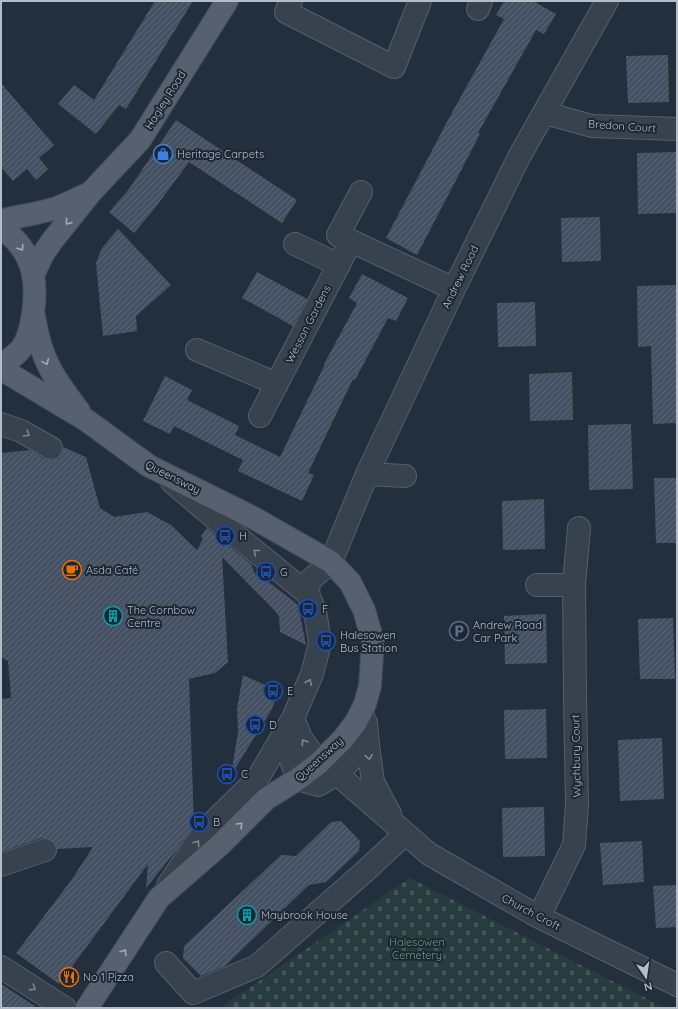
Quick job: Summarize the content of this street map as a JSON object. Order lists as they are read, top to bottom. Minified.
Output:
{"streets":{"main road":["Hagley Road","Queensway"],"street":["Bredon Court","Andrew Road","Wesson Gardens","Wychbury Court","Church Croft"]},"crossings":[["Bredon Court","Andrew Road"],["Andrew Road","Queensway"],["Queensway","Church Croft"],["Wychbury Court","Church Croft"]],"parks":["Halesowen Cemetery"],"places":{"shop":["Heritage Carpets"],"bus stop":["H","G","F","Halesowen Bus Station","E","D","C","B"],"cafe":["Asda Café"],"building":["The Cornbow Centre","Maybrook House"],"parking":["Andrew Road Car Park"],"restaurant":["No 1 Pizza"]},"north":"bottom"}
